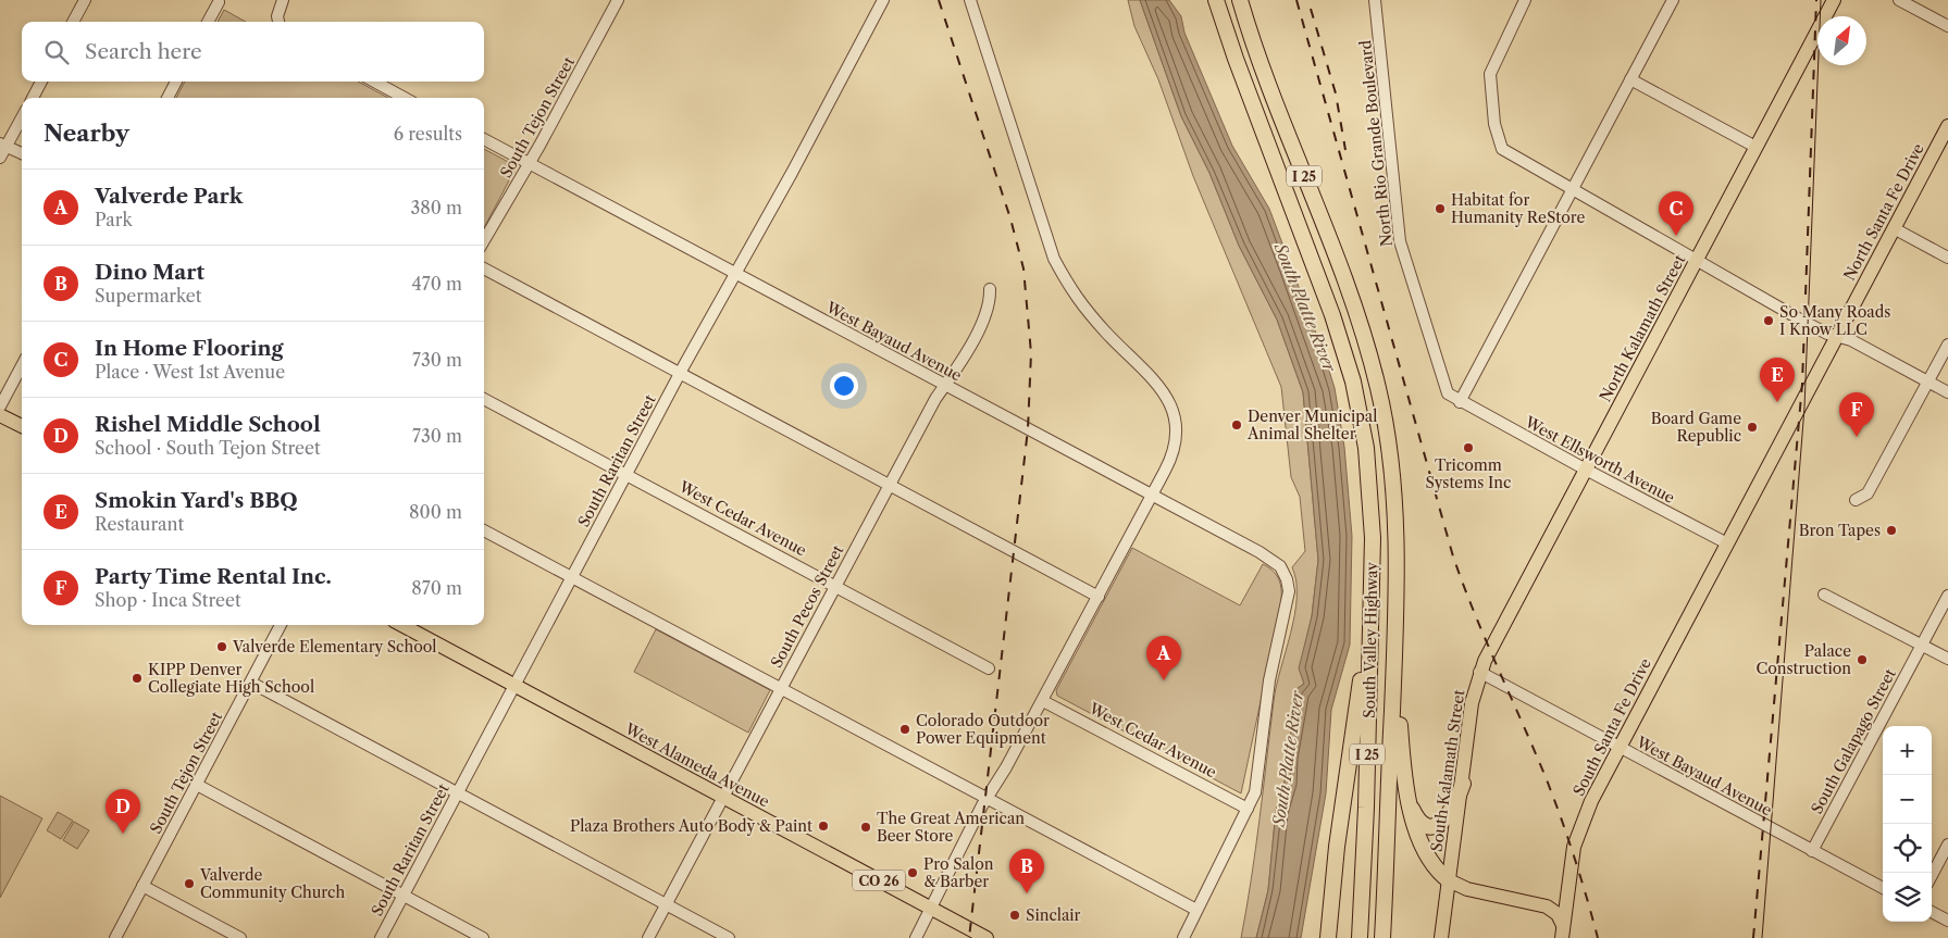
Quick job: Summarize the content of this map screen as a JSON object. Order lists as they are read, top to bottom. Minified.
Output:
{"streets":{"highway":["I 25","South Valley Highway"],"main road":["North Santa Fe Drive","North Kalamath Street","South Santa Fe Drive","West Alameda Avenue","South Kalamath Street","CO 26"],"street":["South Tejon Street","North Rio Grande Boulevard","West Bayaud Avenue","West Ellsworth Avenue","South Raritan Street","West Cedar Avenue","South Pecos Street","South Galapago Street"]},"crossings":[["South Tejon Street","West Bayaud Avenue"],["North Rio Grande Boulevard","West Ellsworth Avenue"],["North Santa Fe Drive","West Ellsworth Avenue"],["North Santa Fe Drive","South Santa Fe Drive"],["North Kalamath Street","West Ellsworth Avenue"],["North Kalamath Street","South Kalamath Street"],["West Bayaud Avenue","South Raritan Street"],["West Bayaud Avenue","West Cedar Avenue"],["West Bayaud Avenue","South Pecos Street"],["West Bayaud Avenue","South Santa Fe Drive"],["West Bayaud Avenue","South Galapago Street"],["West Bayaud Avenue","South Kalamath Street"],["West Ellsworth Avenue","South Santa Fe Drive"],["West Ellsworth Avenue","South Kalamath Street"],["South Raritan Street","West Cedar Avenue"],["South Raritan Street","West Alameda Avenue"],["West Cedar Avenue","South Pecos Street"],["South Pecos Street","West Alameda Avenue"]],"water":["South Platte River"],"places":["Habitat for Humanity ReStore","So Many Roads I Know LLC","Denver Municipal Animal Shelter","Board Game Republic","Tricomm Systems Inc","Bron Tapes","Valverde Elementary School","Palace Construction","KIPP Denver Collegiate High School","Colorado Outdoor Power Equipment","Plaza Brothers Auto Body & Paint","The Great American Beer Store","Pro Salon & Barber","Valverde Community Church","Sinclair"],"north":"top right","page":{"search":"Search here","heading":["Nearby","6 results"],"list":[{"mark":"A","name":"Valverde Park","note":"Park","value":"380 m"},{"mark":"B","name":"Dino Mart","note":"Supermarket","value":"470 m"},{"mark":"C","name":"In Home Flooring","note":"Place · West 1st Avenue","value":"730 m"},{"mark":"D","name":"Rishel Middle School","note":"School · South Tejon Street","value":"730 m"},{"mark":"E","name":"Smokin Yard's BBQ","note":"Restaurant","value":"800 m"},{"mark":"F","name":"Party Time Rental Inc.","note":"Shop · Inca Street","value":"870 m"}],"pins":["C","E","F","A","D","B"],"map_buttons":["+","−"]}}
